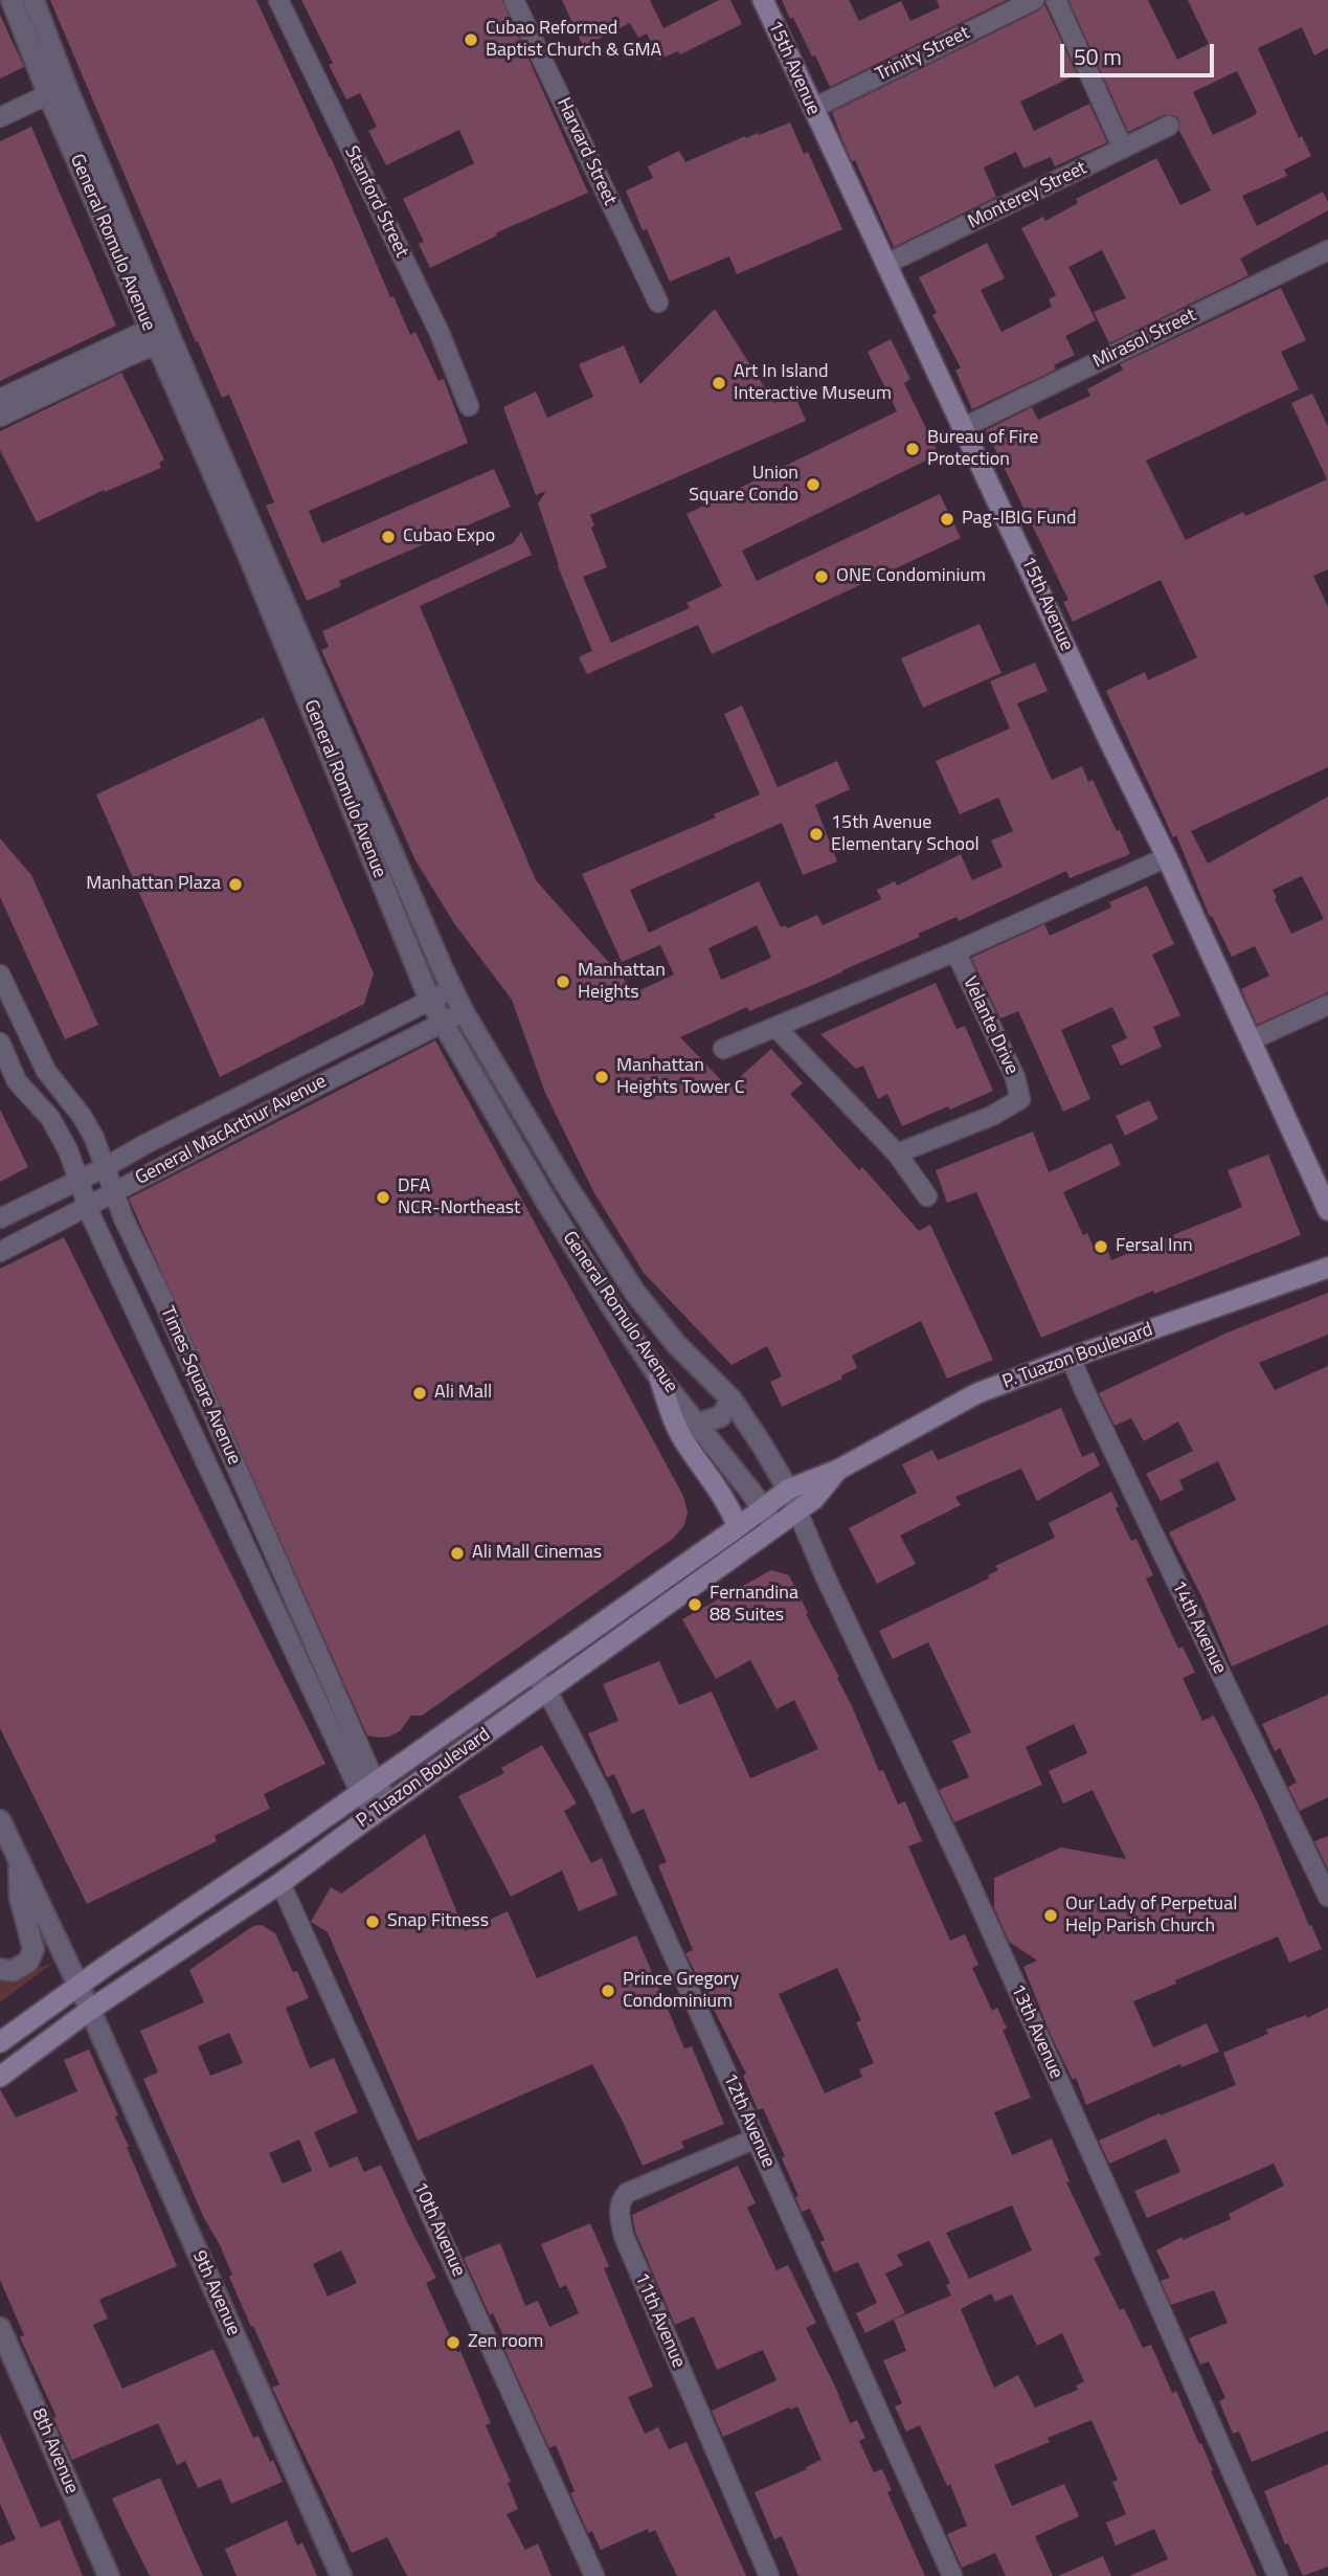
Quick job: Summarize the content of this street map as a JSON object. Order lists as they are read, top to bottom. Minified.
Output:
{"streets":{"main road":["15th Avenue","P. Tuazon Boulevard"],"street":["Trinity Street","Harvard Street","Monterey Street","Stanford Street","General Romulo Avenue","Mirasol Street","Velante Drive","General MacArthur Avenue","Times Square Avenue","14th Avenue","13th Avenue","12th Avenue","10th Avenue","9th Avenue","11th Avenue","8th Avenue"]},"crossings":[["Trinity Street","15th Avenue"],["15th Avenue","Monterey Street"],["15th Avenue","Mirasol Street"],["General Romulo Avenue","General MacArthur Avenue"],["General Romulo Avenue","P. Tuazon Boulevard"],["General Romulo Avenue","13th Avenue"],["General MacArthur Avenue","Times Square Avenue"],["P. Tuazon Boulevard","Times Square Avenue"],["P. Tuazon Boulevard","14th Avenue"],["P. Tuazon Boulevard","13th Avenue"],["P. Tuazon Boulevard","12th Avenue"],["P. Tuazon Boulevard","10th Avenue"],["P. Tuazon Boulevard","9th Avenue"],["12th Avenue","11th Avenue"]],"places":["Cubao Reformed Baptist Church & GMA","Art In Island Interactive Museum","Bureau of Fire Protection","Union Square Condo","Pag-IBIG Fund","Cubao Expo","ONE Condominium","15th Avenue Elementary School","Manhattan Plaza","Manhattan Heights","Manhattan Heights Tower C","DFA NCR-Northeast","Fersal Inn","Ali Mall","Ali Mall Cinemas","Fernandina 88 Suites","Our Lady of Perpetual Help Parish Church","Snap Fitness","Prince Gregory Condominium","Zen room"],"scale_bar":"50 m"}
